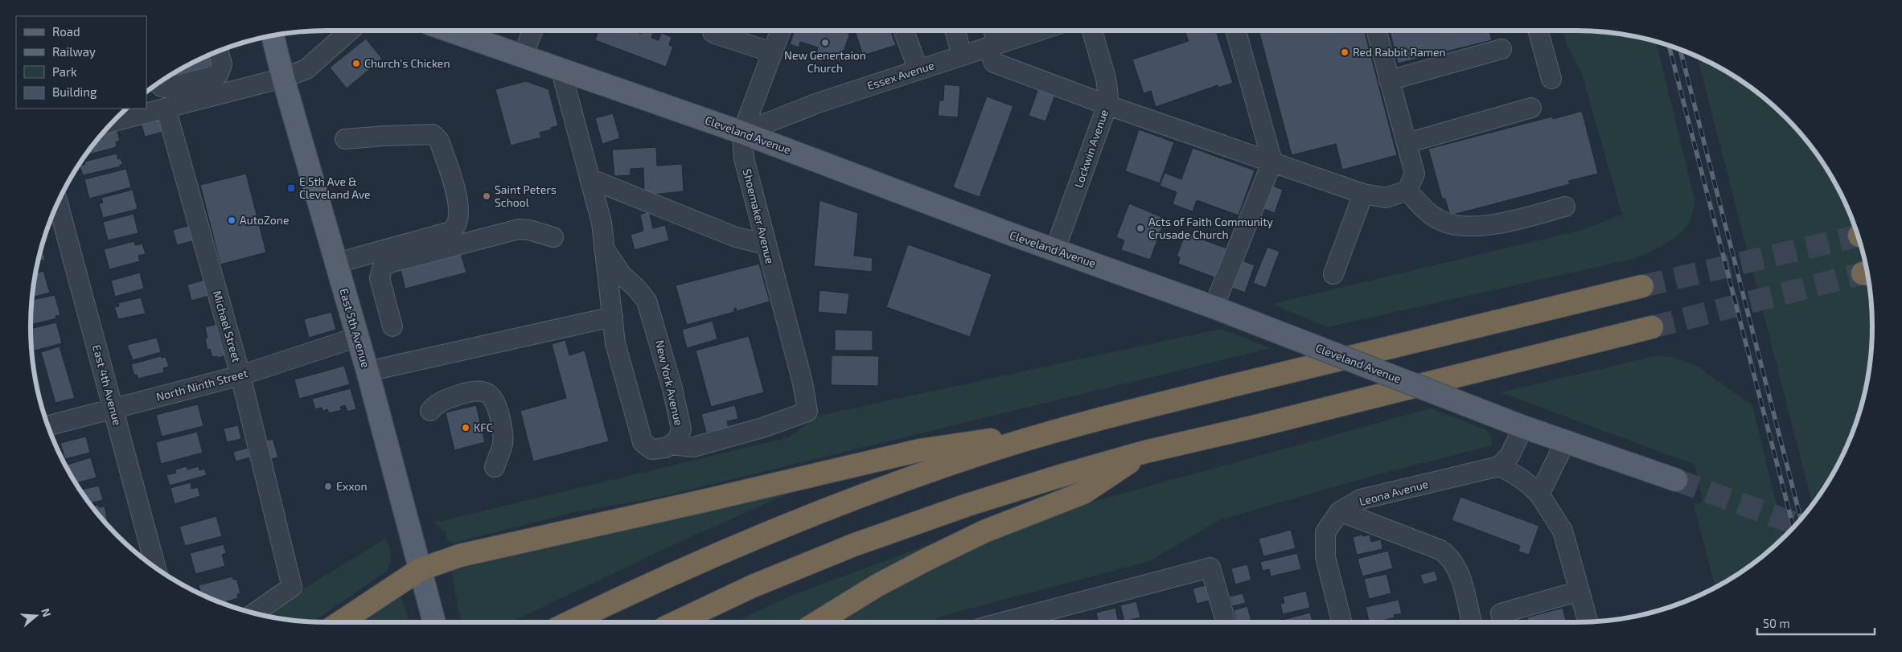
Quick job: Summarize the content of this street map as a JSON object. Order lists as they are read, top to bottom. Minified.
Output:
{"streets":{"main road":["Cleveland Avenue","East 5th Avenue"],"street":["Essex Avenue","Lockwin Avenue","Shoemaker Avenue","Michael Street","New York Avenue","East 4th Avenue","North Ninth Street","Leona Avenue"]},"crossings":[["Essex Avenue","Cleveland Avenue"],["Essex Avenue","Shoemaker Avenue"],["Cleveland Avenue","Lockwin Avenue"],["Cleveland Avenue","Shoemaker Avenue"],["Cleveland Avenue","New York Avenue"],["Shoemaker Avenue","New York Avenue"],["Michael Street","North Ninth Street"],["East 5th Avenue","North Ninth Street"],["East 4th Avenue","North Ninth Street"]],"places":{"other":["New Genertaion Church","Red Rabbit Ramen","Church's Chicken","Saint Peters School","AutoZone","Acts of Faith Community Crusade Church","KFC","Exxon"],"transit":["E 5th Ave & Cleveland Ave"]},"legend":["Road","Railway","Park","Building"],"scale_bar":"50 m","north":"right"}
